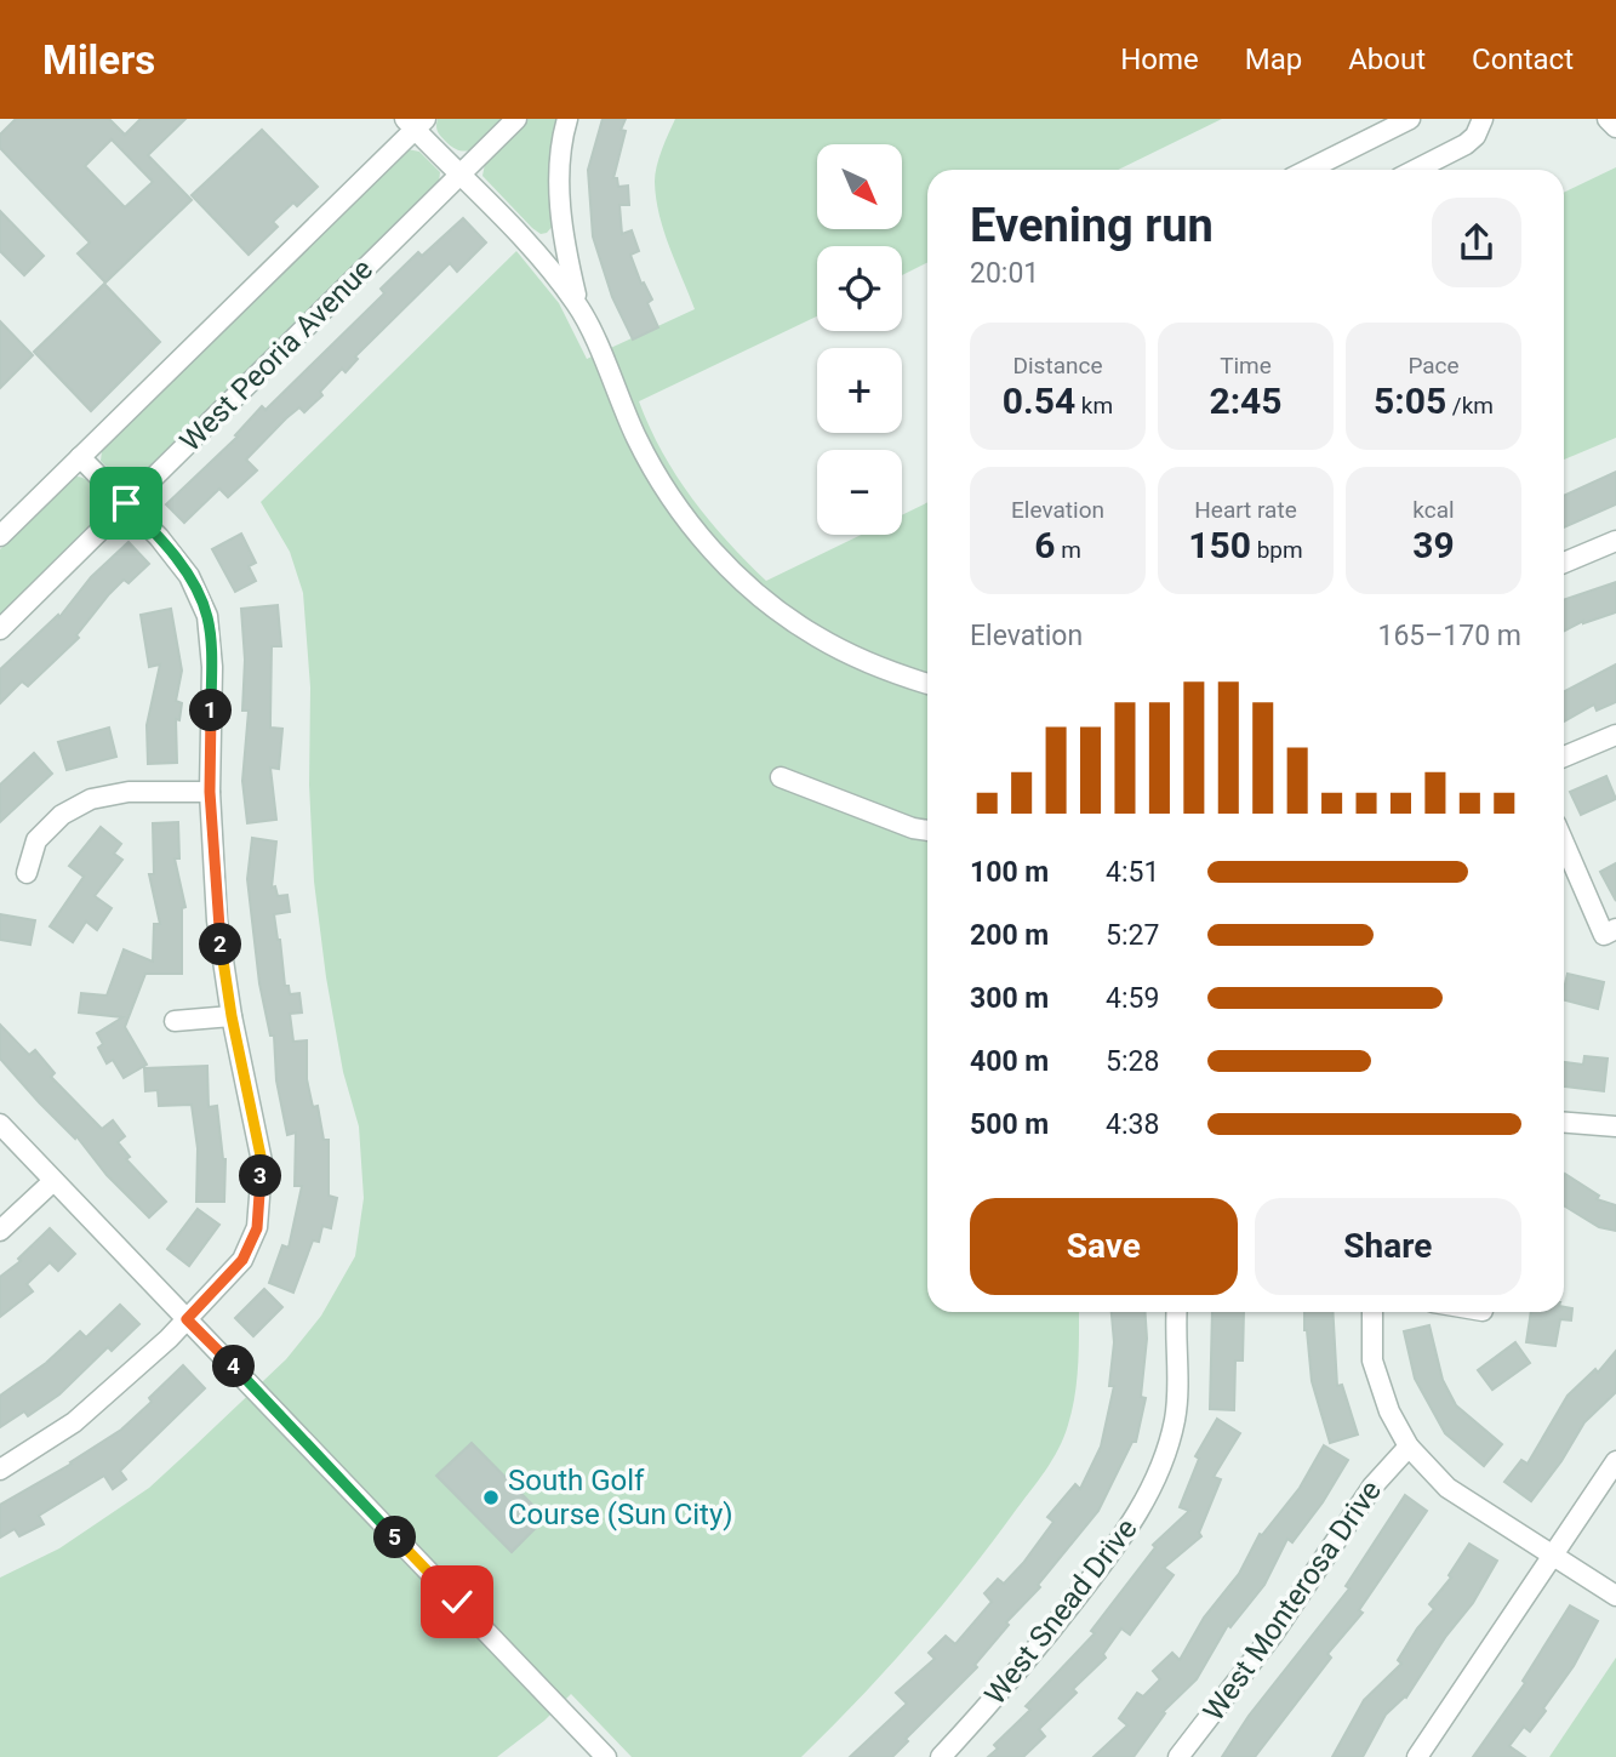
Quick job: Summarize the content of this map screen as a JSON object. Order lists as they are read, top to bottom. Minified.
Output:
{"streets":{"street":["West Peoria Avenue","West Monterosa Drive","West Snead Drive"]},"places":["South Golf Course (Sun City)"],"north":"bottom right","page":{"header":"Milers","nav":["Home","Map","About","Contact"],"map_buttons":["+","−"],"heading":["Evening run","20:01"],"stats":[["Distance","0.54 km"],["Time","2:45"],["Pace","5:05 /km"],["Elevation","6 m"],["Heart rate","150 bpm"],["kcal","39"]],"chart":["Elevation","165–170 m"],"pins":["1","2","3","4","5"],"list":[{"name":"100 m","note":"4:51"},{"name":"200 m","note":"5:27"},{"name":"300 m","note":"4:59"},{"name":"400 m","note":"5:28"},{"name":"500 m","note":"4:38"}],"buttons":["Save","Share"]}}
